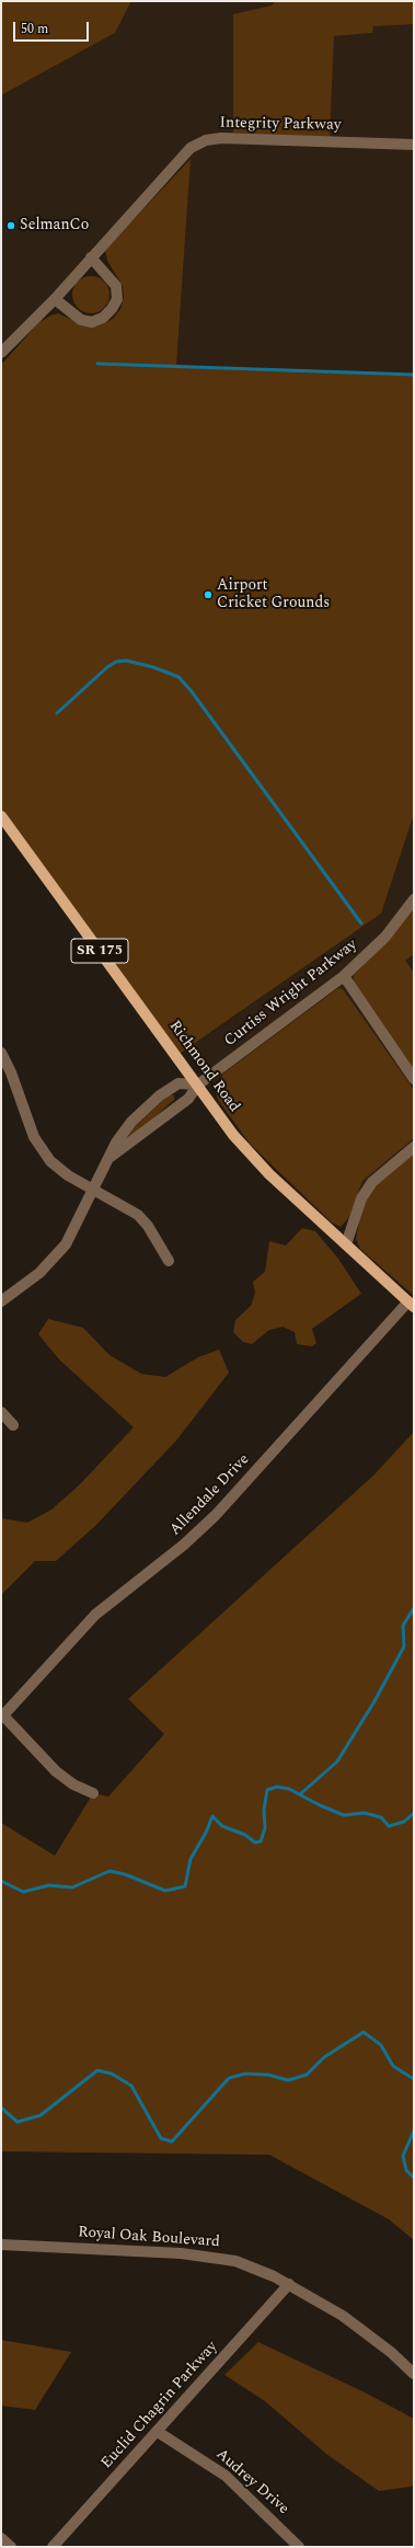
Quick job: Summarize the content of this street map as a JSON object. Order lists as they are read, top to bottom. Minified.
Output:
{"streets":{"main road":["SR 175","Richmond Road"],"street":["Integrity Parkway","Curtiss Wright Parkway","Allendale Drive","Royal Oak Boulevard","Euclid Chagrin Parkway","Audrey Drive"]},"crossings":[["Curtiss Wright Parkway","Richmond Road"],["Richmond Road","Allendale Drive"],["Royal Oak Boulevard","Euclid Chagrin Parkway"],["Euclid Chagrin Parkway","Audrey Drive"]],"places":["SelmanCo","Airport Cricket Grounds"],"scale_bar":"50 m"}
